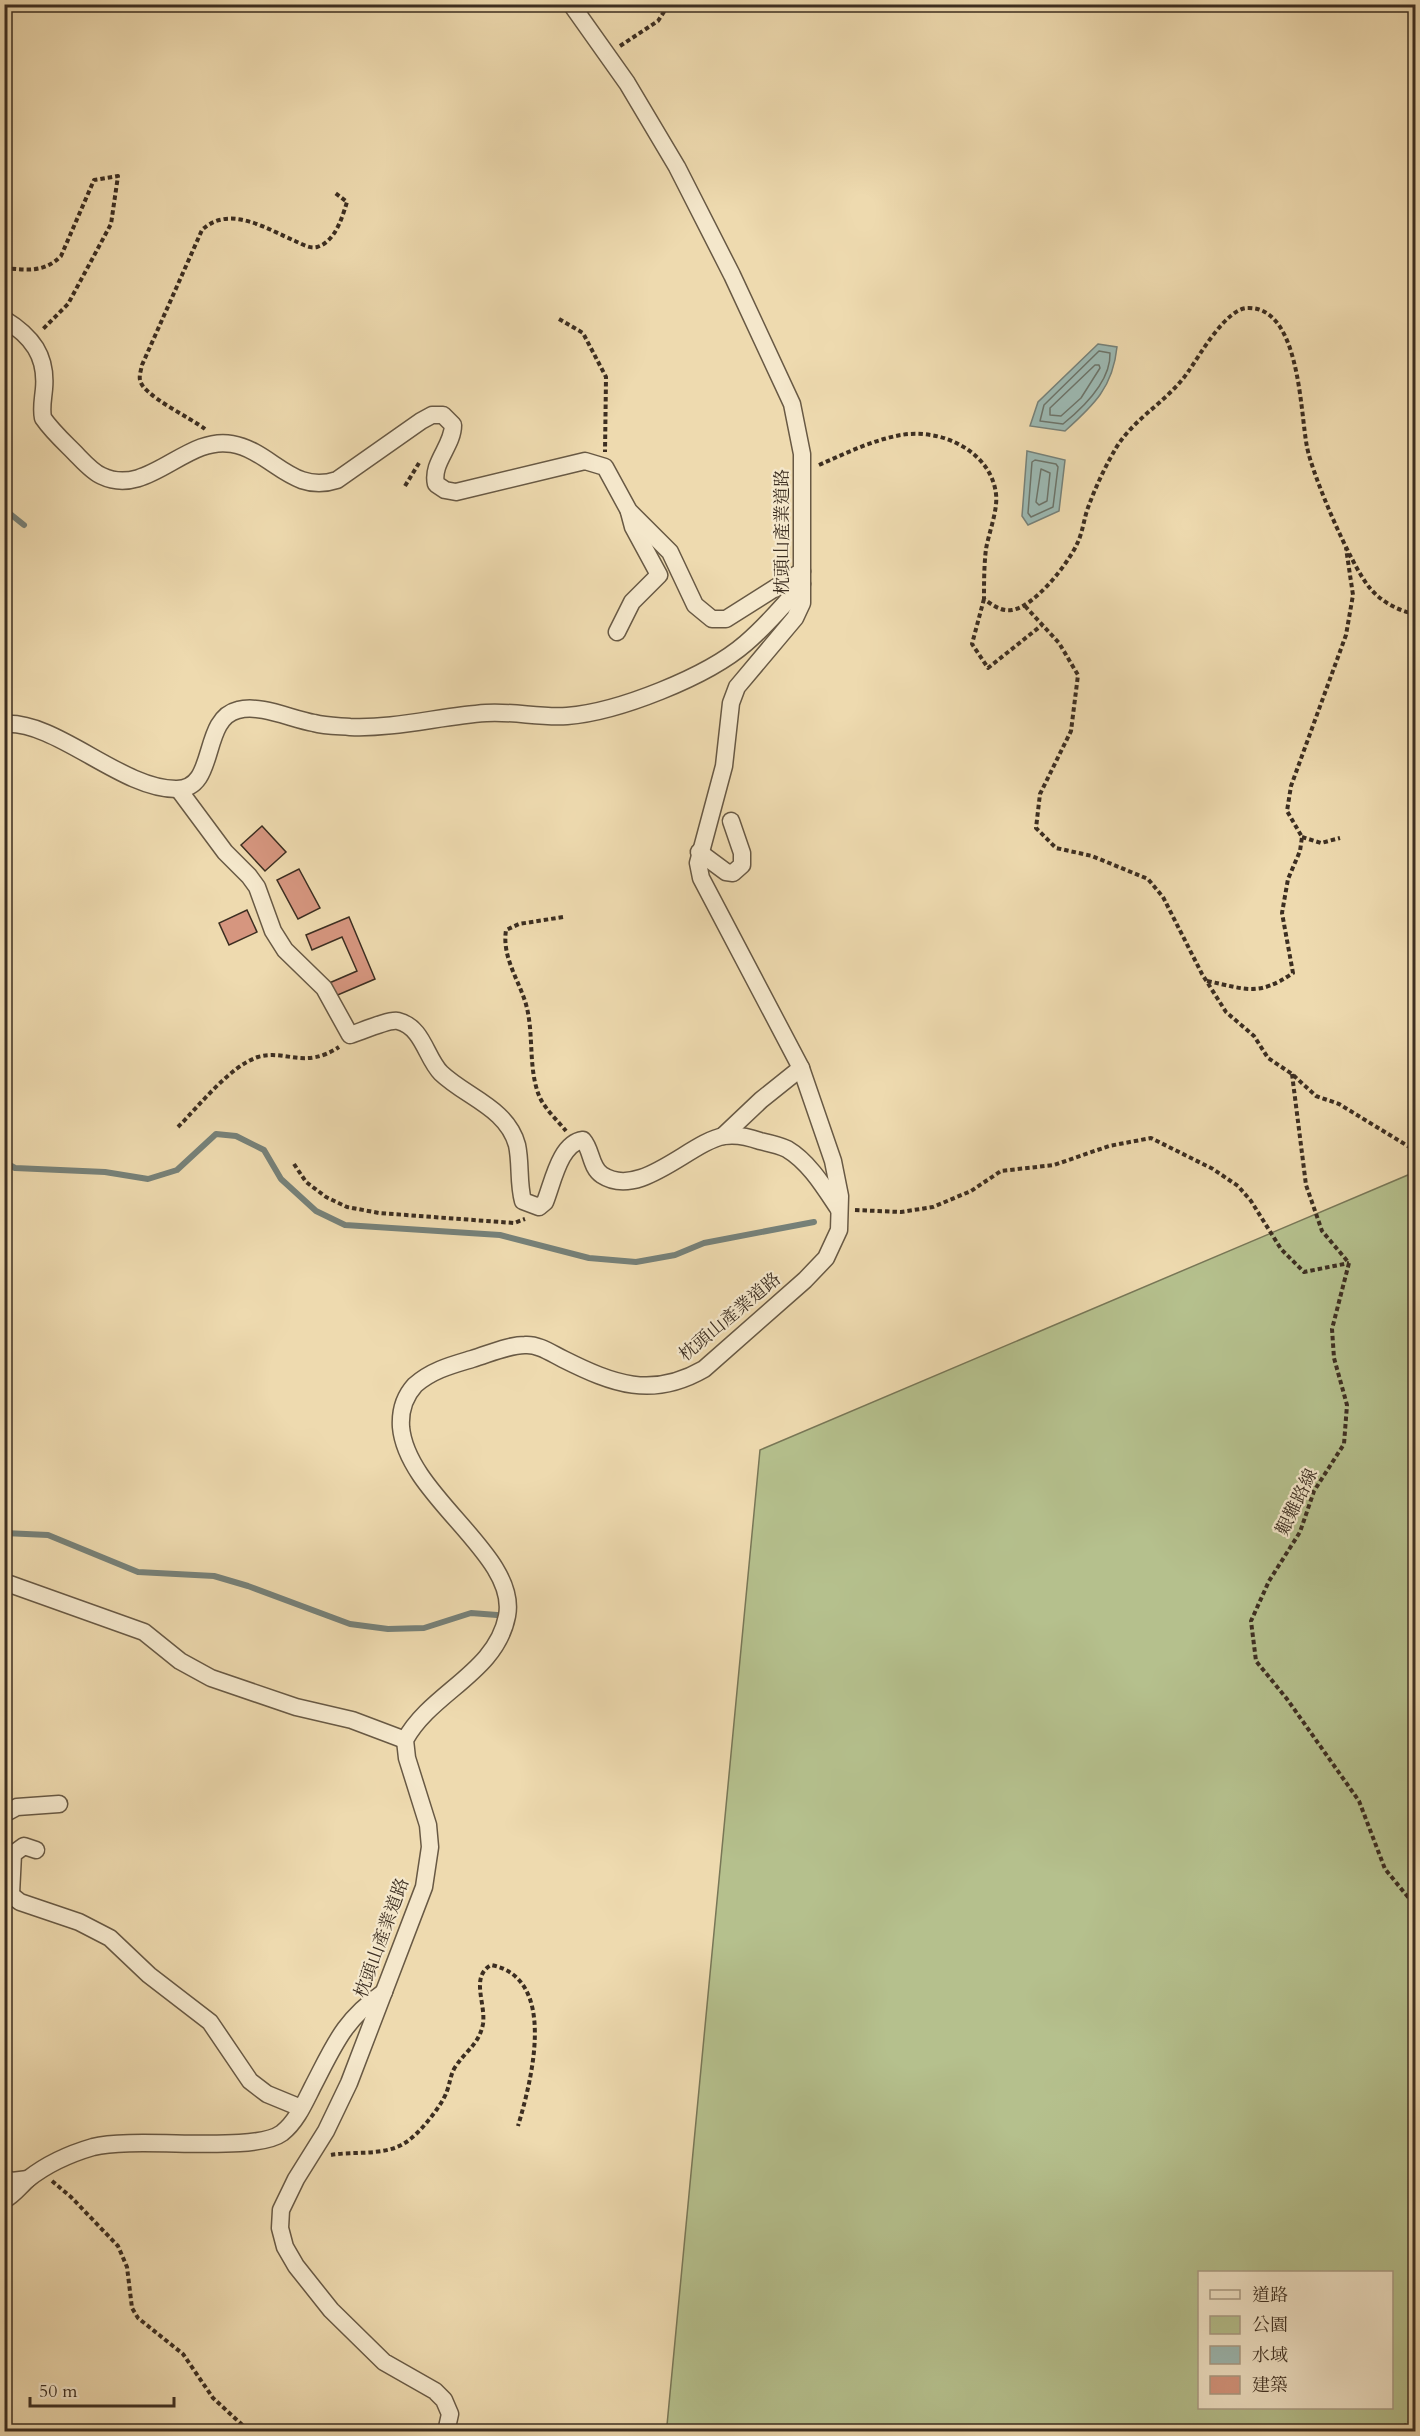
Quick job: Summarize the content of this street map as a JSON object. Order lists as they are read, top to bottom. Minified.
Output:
{"streets":{"street":["枕頭山產業道路"],"path":["艱難路線"]},"legend":["道路","公園","水域","建築"],"scale_bar":"50 m"}
